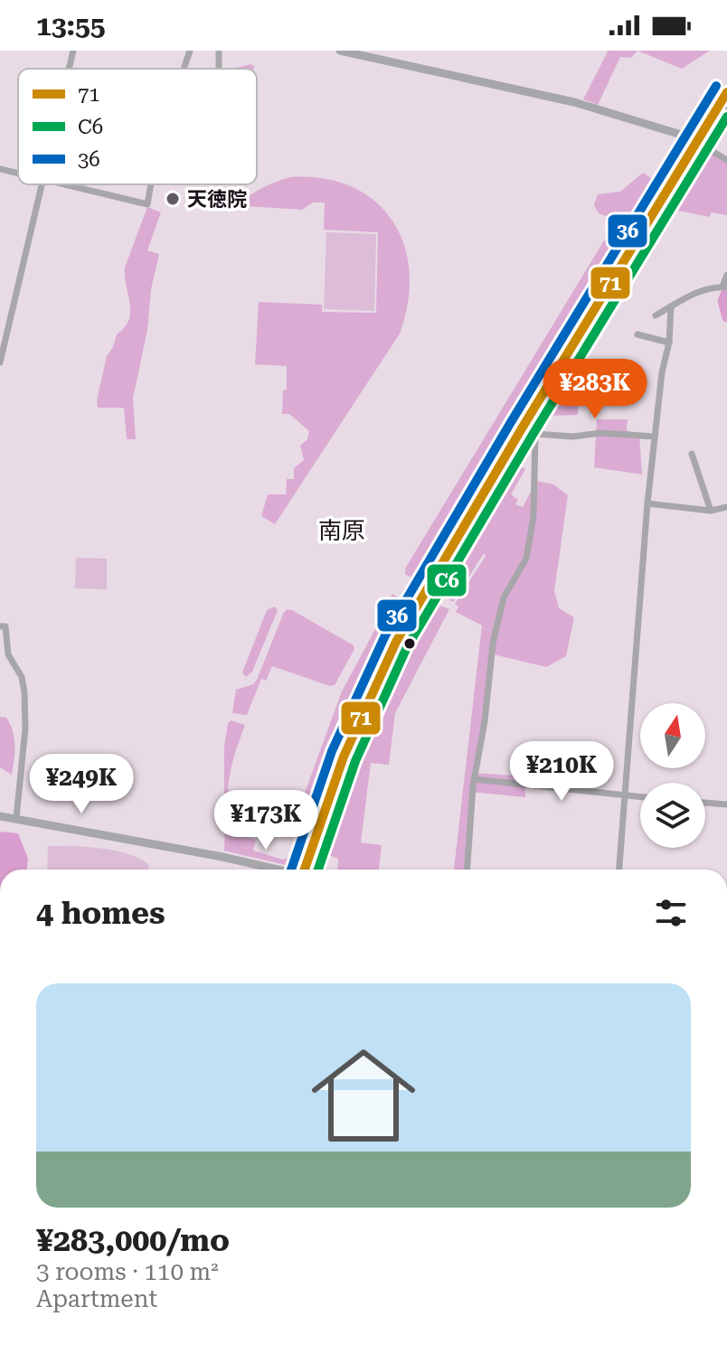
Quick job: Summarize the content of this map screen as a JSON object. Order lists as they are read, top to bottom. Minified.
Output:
{"districts":["南原"],"places":["天徳院"],"lines":["transit line 36","transit line 71","transit line C6"],"legend":["71","C6","36"],"north":"top","page":{"status":"13:55","price":["¥283K","¥210K","¥249K","¥173K"],"heading":"4 homes","list":[{"name":"¥283,000/mo","note":"3 rooms · 110 m² · Apartment"}]}}
